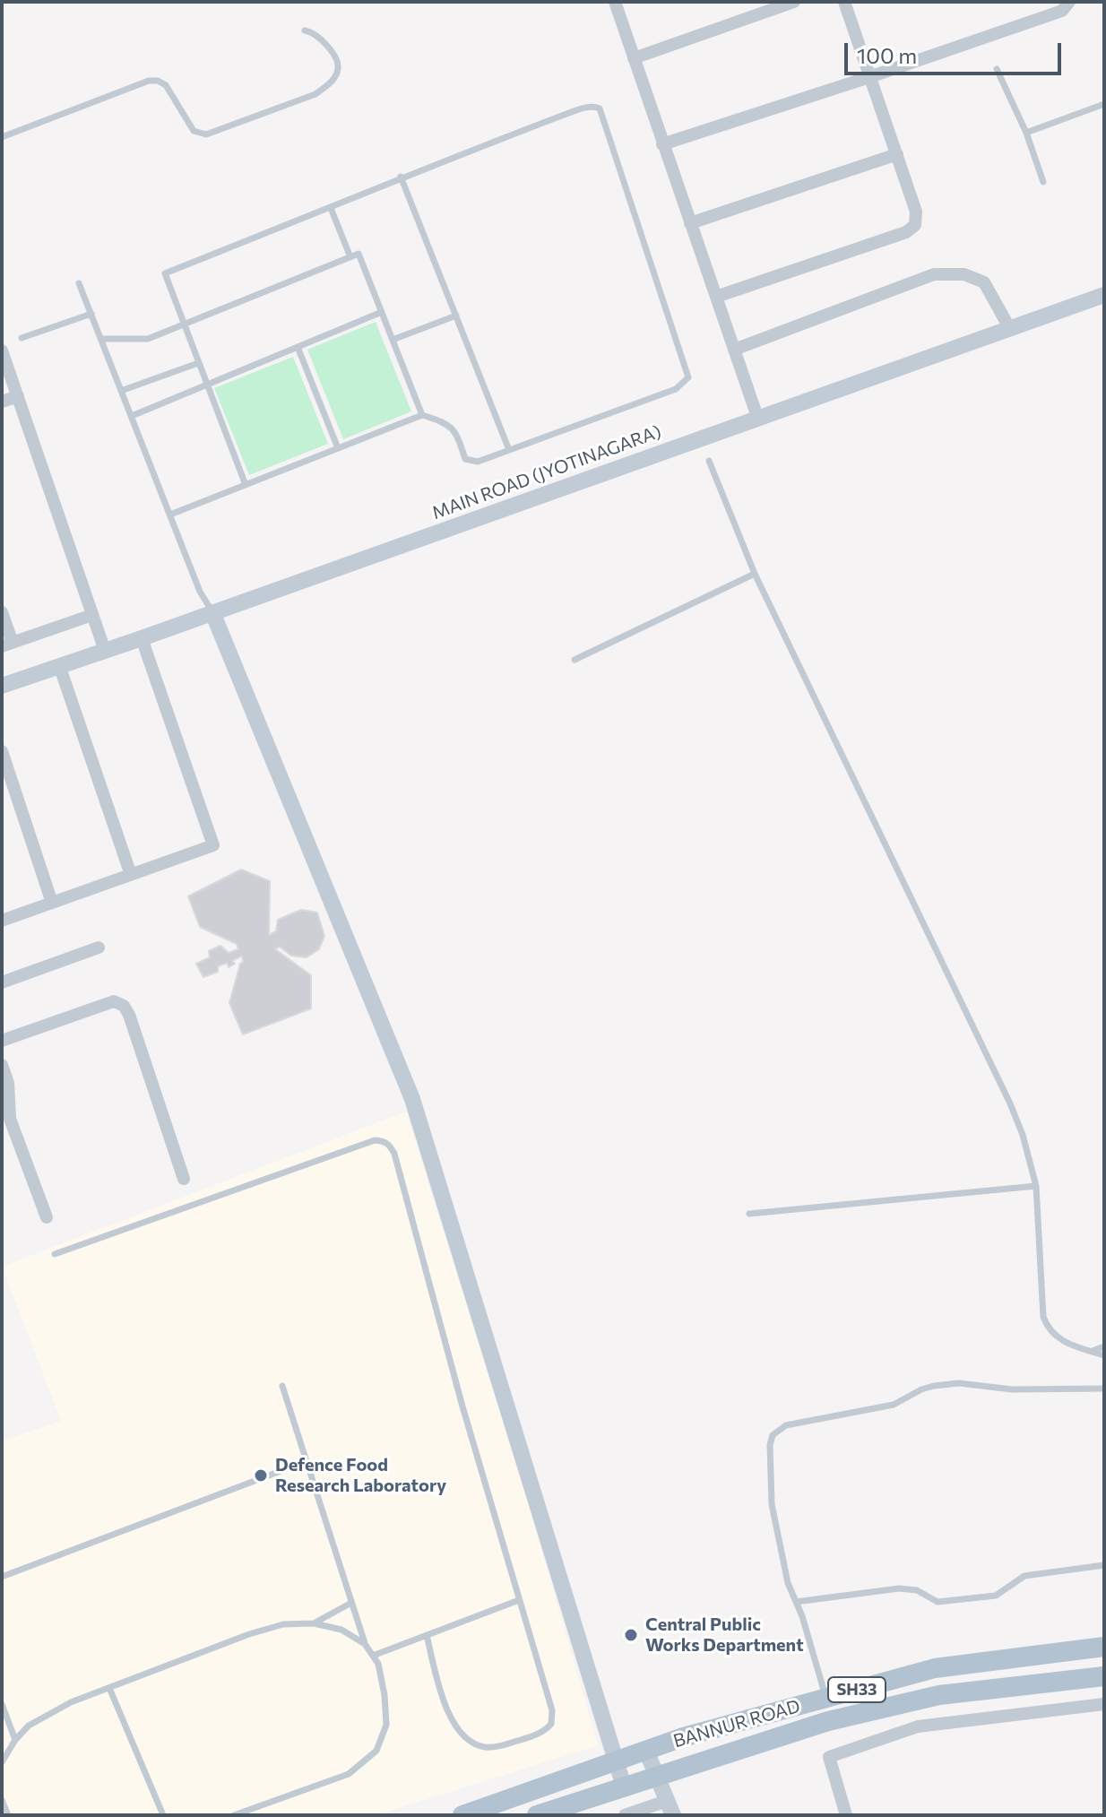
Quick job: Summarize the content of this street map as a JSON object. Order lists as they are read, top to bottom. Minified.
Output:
{"streets":{"main road":["SH33","BANNUR ROAD"],"street":["MAIN ROAD (JYOTINAGARA)"]},"places":["Defence Food Research Laboratory","Central Public Works Department"],"scale_bar":"100 m"}
